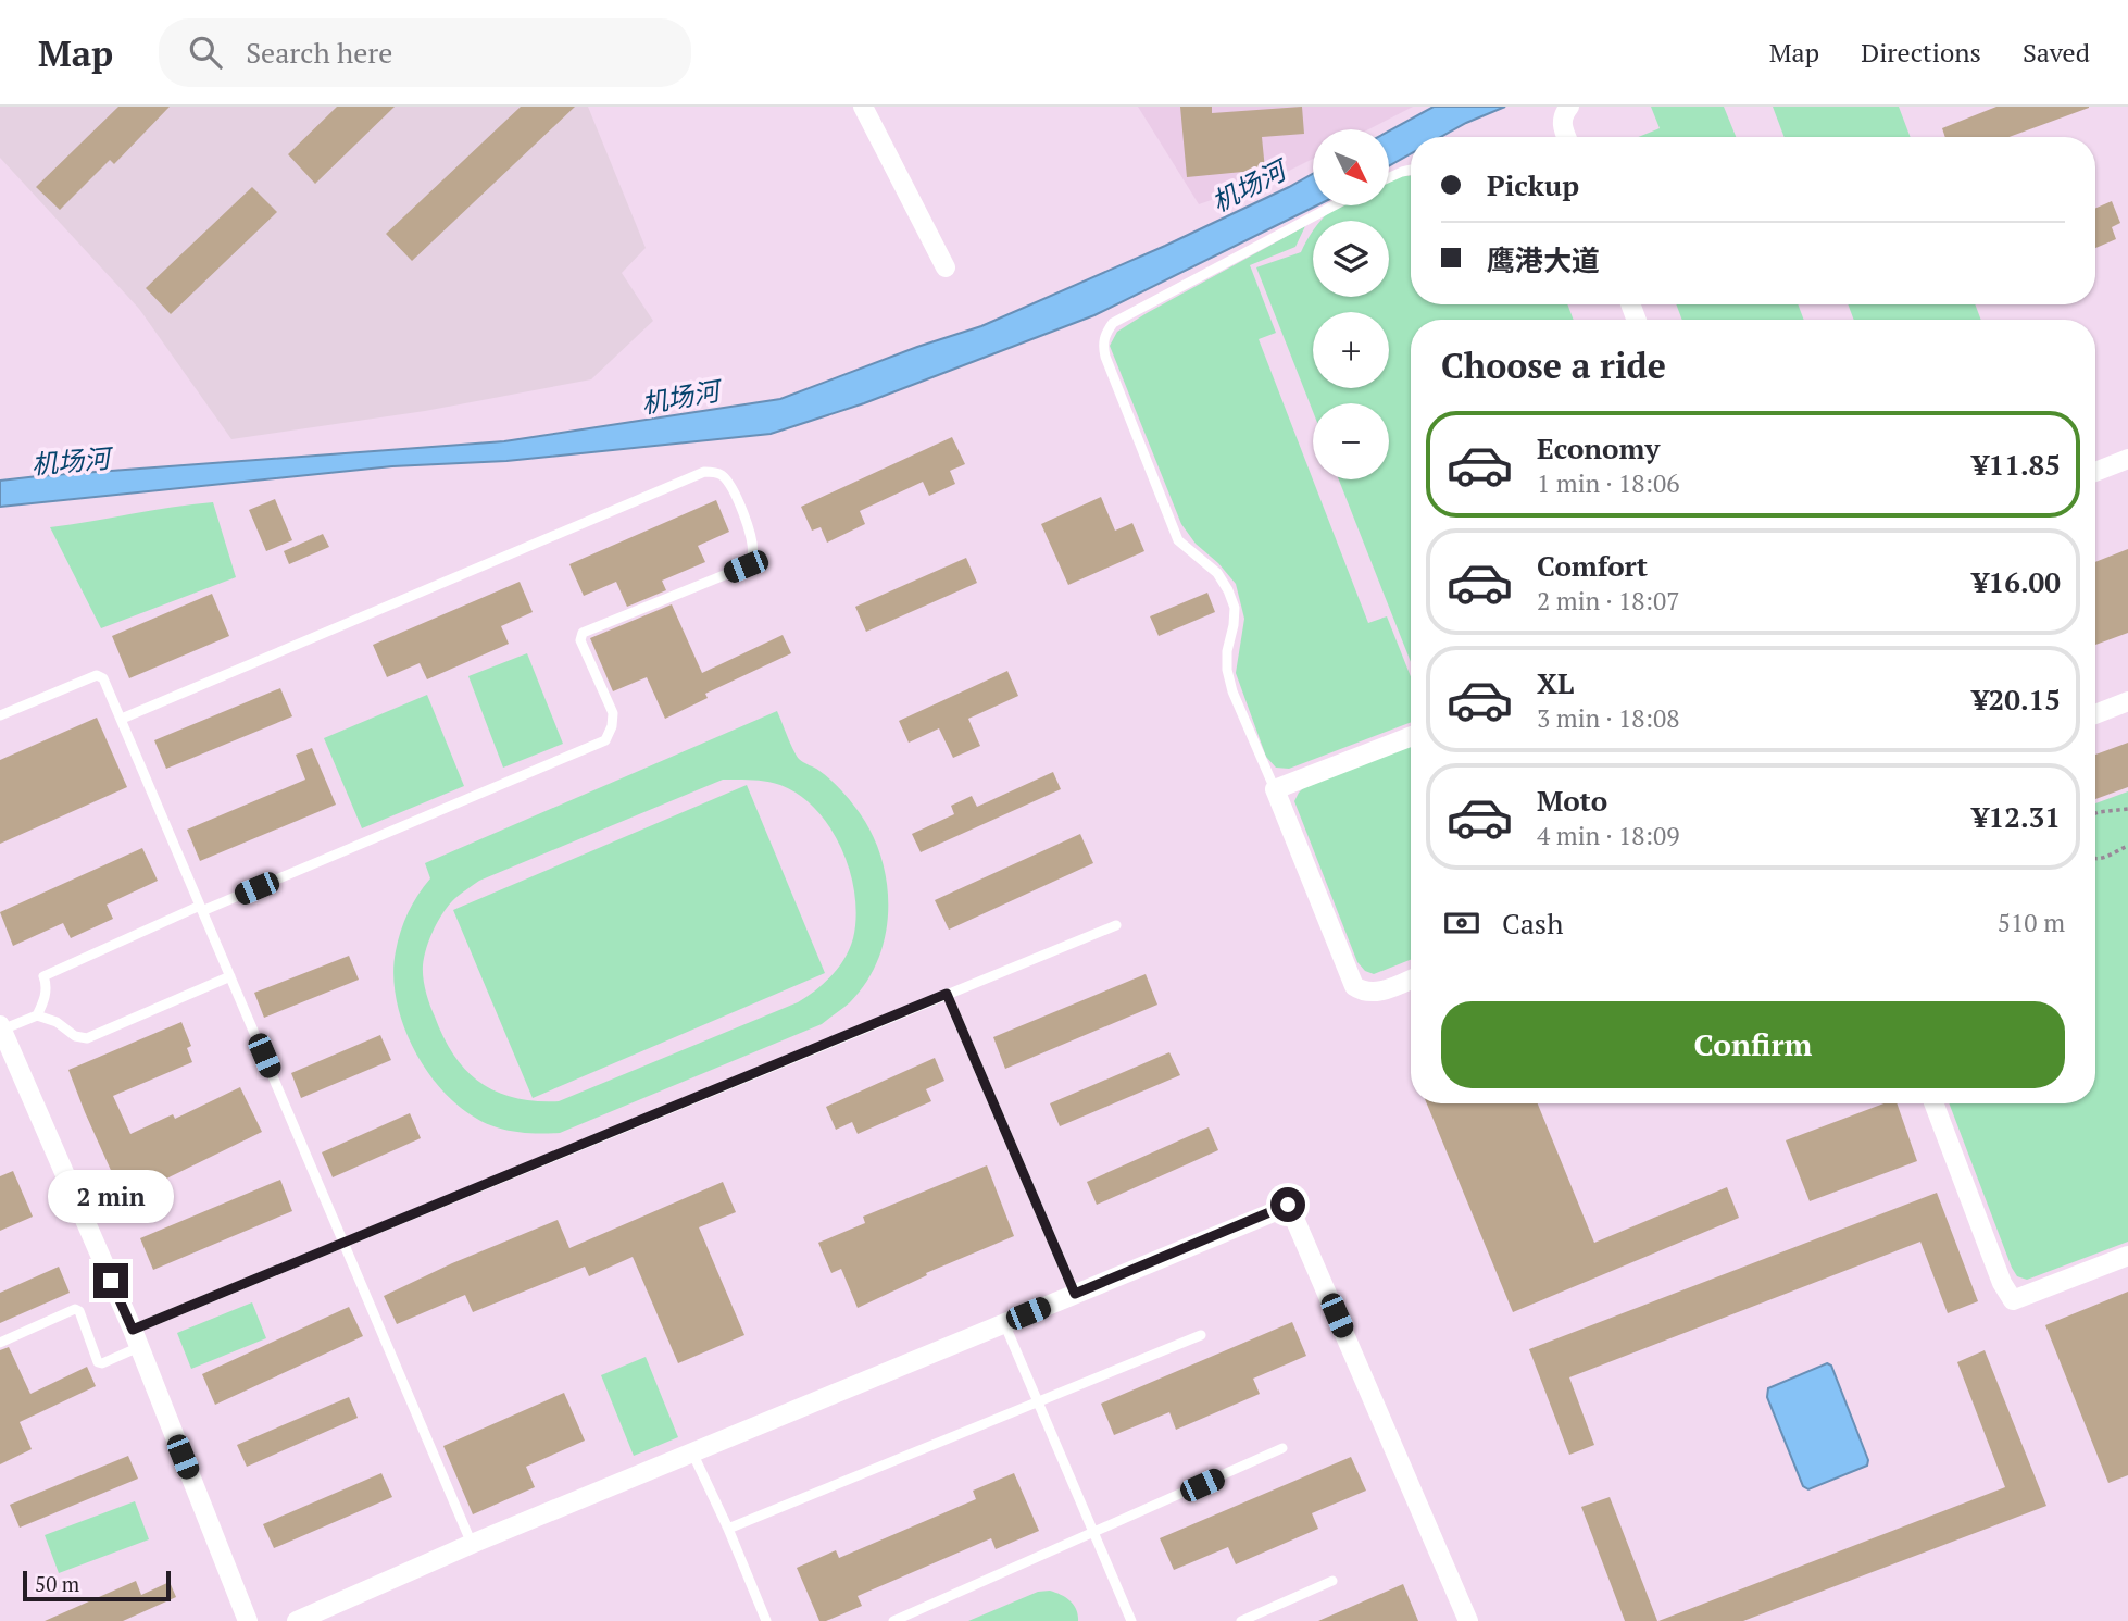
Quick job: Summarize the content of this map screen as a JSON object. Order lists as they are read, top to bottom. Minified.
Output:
{"water":["机场河"],"scale_bar":"50 m","north":"bottom right","page":{"header":"Map","search":"Search here","nav":["Map","Directions","Saved"],"map_buttons":["+","−"],"banner":["Pickup","鹰港大道"],"heading":"Choose a ride","list":[{"name":"Economy","note":"1 min · 18:06","value":"¥11.85"},{"name":"Comfort","note":"2 min · 18:07","value":"¥16.00"},{"name":"XL","note":"3 min · 18:08","value":"¥20.15"},{"name":"Moto","note":"4 min · 18:09","value":"¥12.31"}],"pay":["Cash","510 m"],"buttons":"Confirm","bubble":"2 min","scale":"50 m"}}
